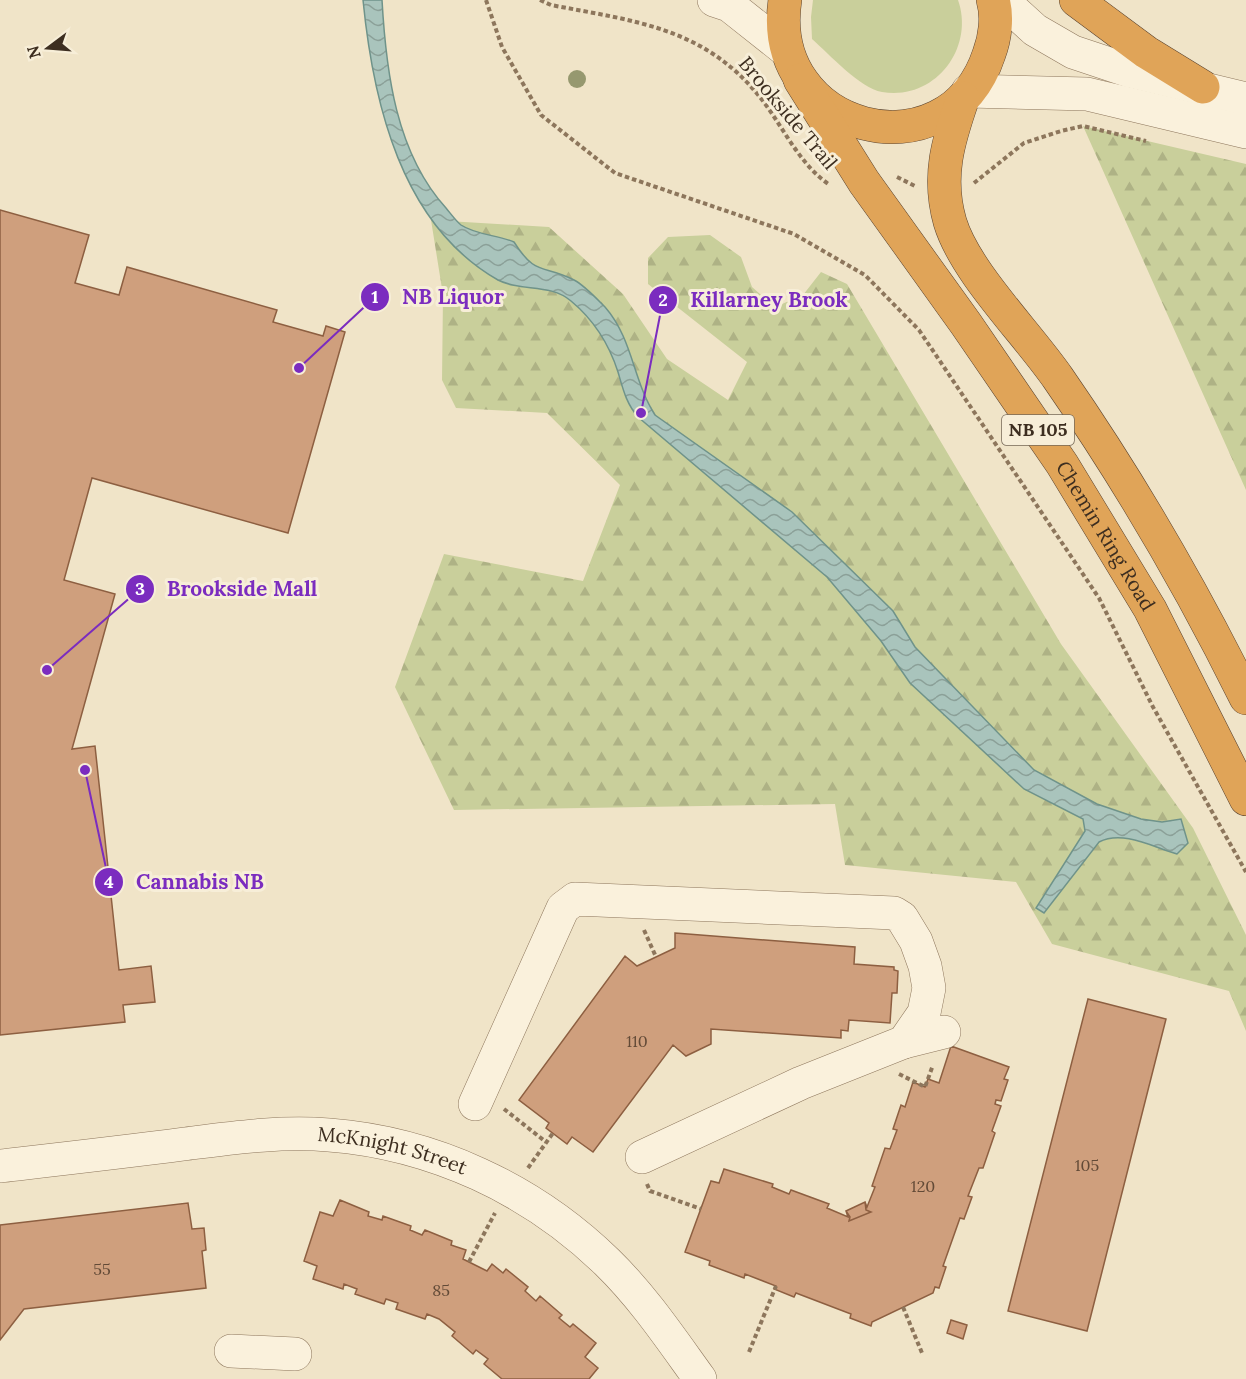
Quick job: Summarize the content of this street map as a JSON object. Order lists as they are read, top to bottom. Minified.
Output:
{"streets":{"highway":["NB 105","Chemin Ring Road"],"street":["McKnight Street"],"path":["Brookside Trail"]},"places":["NB Liquor","Killarney Brook","Brookside Mall","Cannabis NB"],"house_numbers":["110","105","120","55","85"],"north":"left"}
